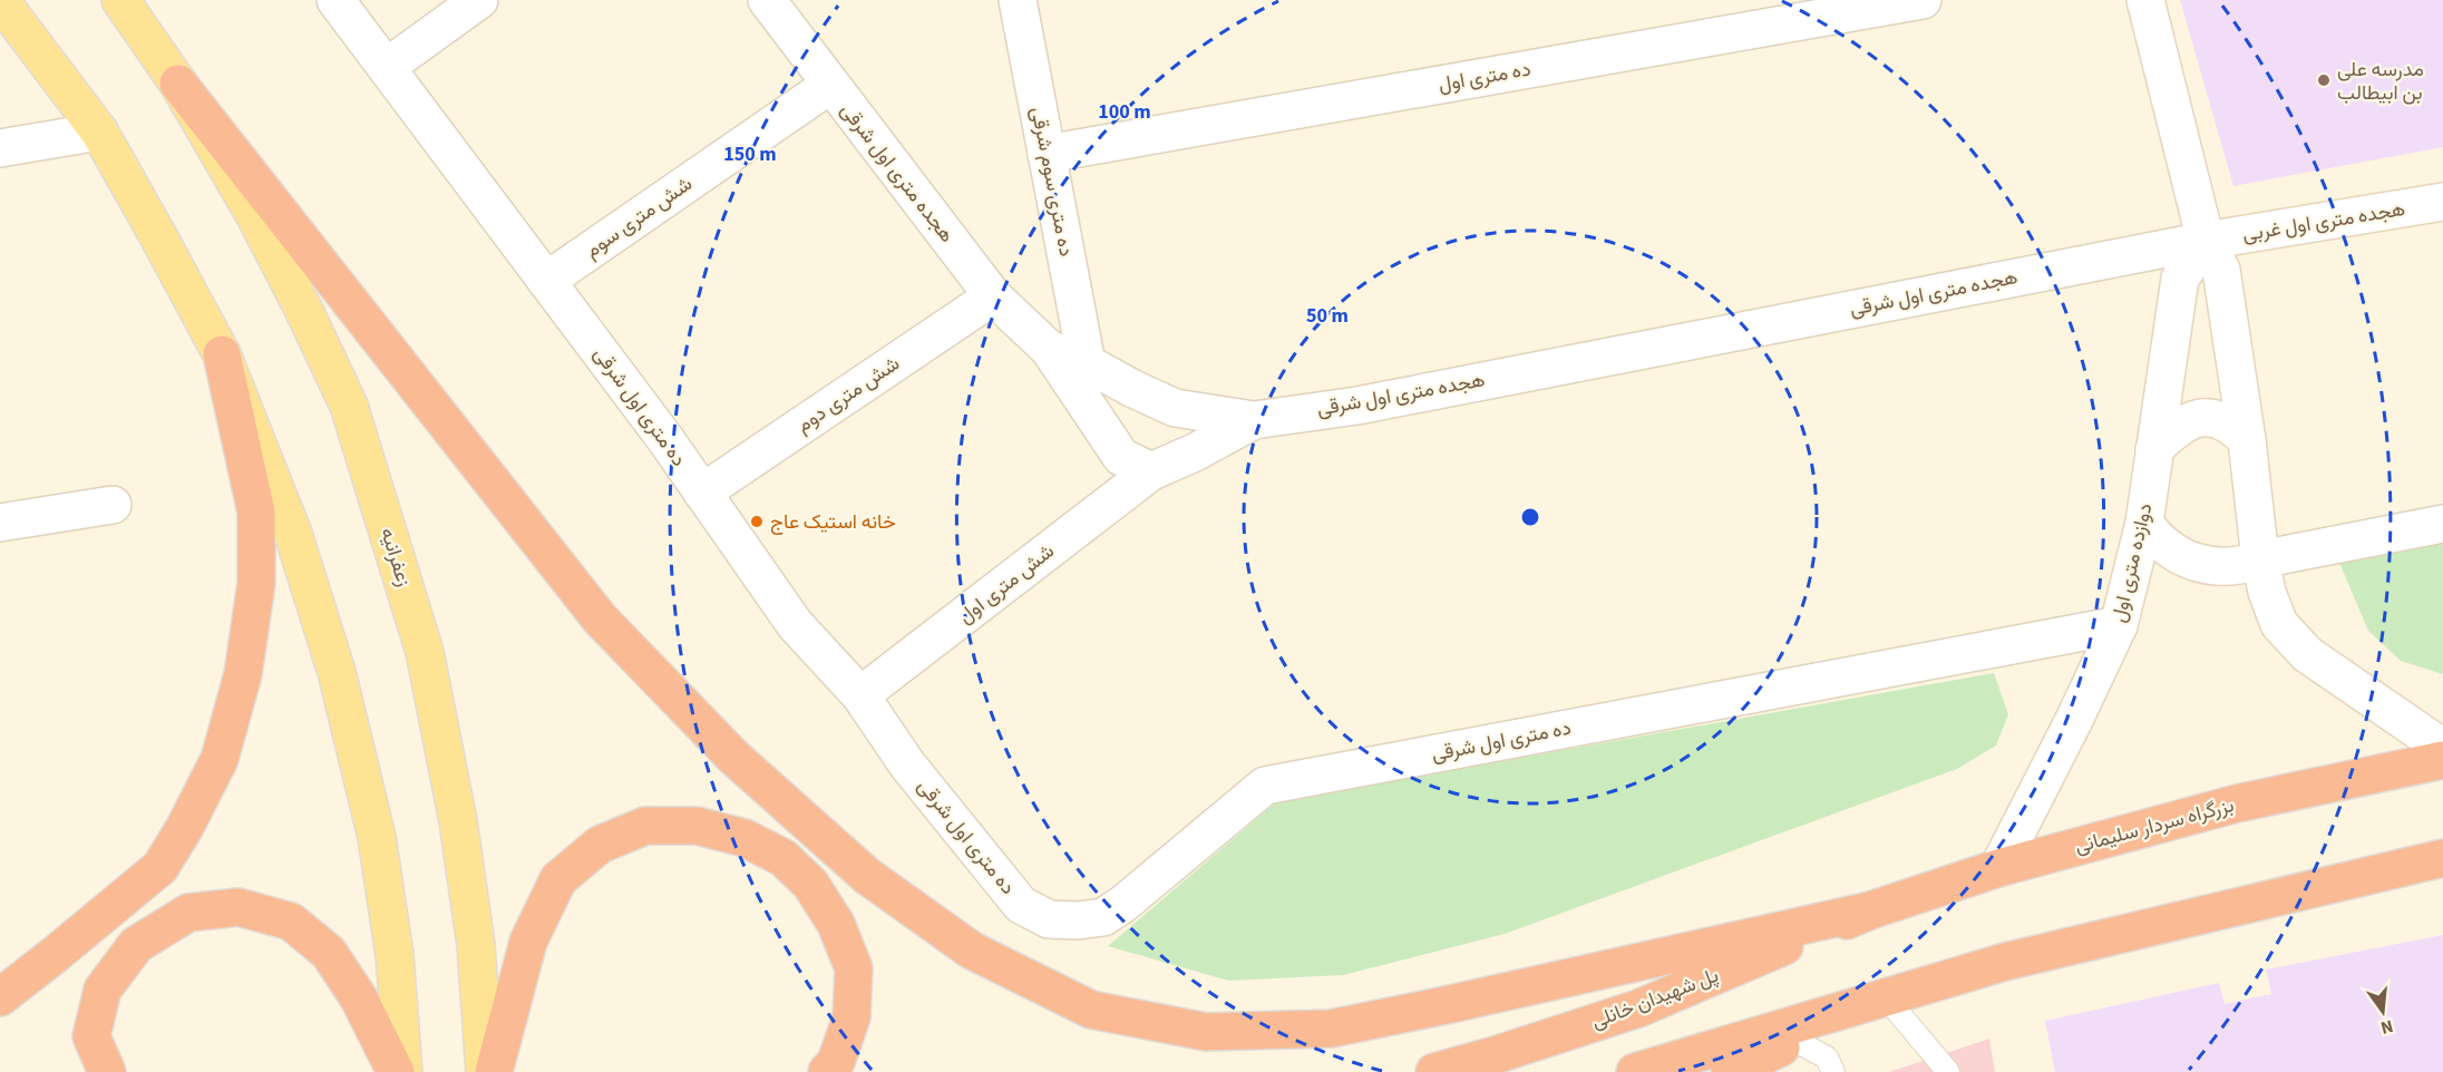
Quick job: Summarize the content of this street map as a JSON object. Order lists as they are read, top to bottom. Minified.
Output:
{"streets":{"highway":["بزرگراه سردار سلیمانی","پل شهیدان خانلی"],"main road":["زعفرانیه"],"street":["ده متری اول","هجده متری اول شرقی","ده متری سوم شرقی","شش متری سوم","هجده متری اول غربی","شش متری دوم","ده متری اول شرقی","دوازده متری اول","شش متری اول"]},"crossings":[["ده متری اول","ده متری سوم شرقی"],["هجده متری اول شرقی","ده متری سوم شرقی"],["هجده متری اول شرقی","شش متری سوم"],["هجده متری اول شرقی","هجده متری اول غربی"],["هجده متری اول شرقی","شش متری دوم"],["هجده متری اول شرقی","دوازده متری اول"],["هجده متری اول شرقی","شش متری اول"],["شش متری سوم","ده متری اول شرقی"],["هجده متری اول غربی","دوازده متری اول"],["شش متری دوم","ده متری اول شرقی"],["ده متری اول شرقی","دوازده متری اول"],["ده متری اول شرقی","شش متری اول"],["دوازده متری اول","بزرگراه سردار سلیمانی"],["بزرگراه سردار سلیمانی","پل شهیدان خانلی"]],"places":["مدرسه علی بن ابیطالب","خانه استیک عاج"],"north":"bottom","rings":["100 m","150 m","50 m"]}
